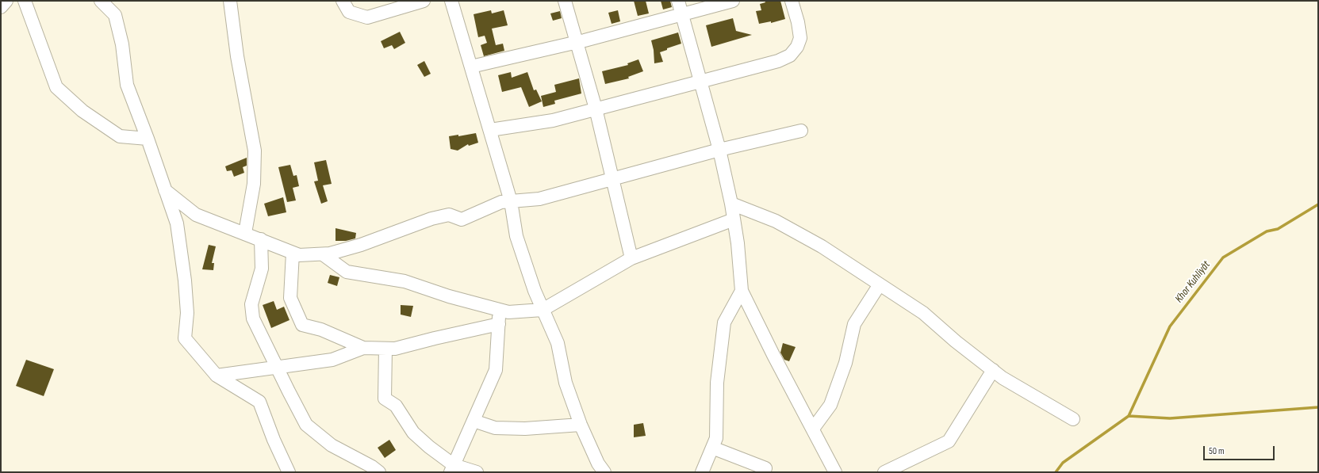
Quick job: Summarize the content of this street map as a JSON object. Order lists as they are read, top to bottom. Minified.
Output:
{"water":["Khor Kuhliyāt"],"scale_bar":"50 m"}
